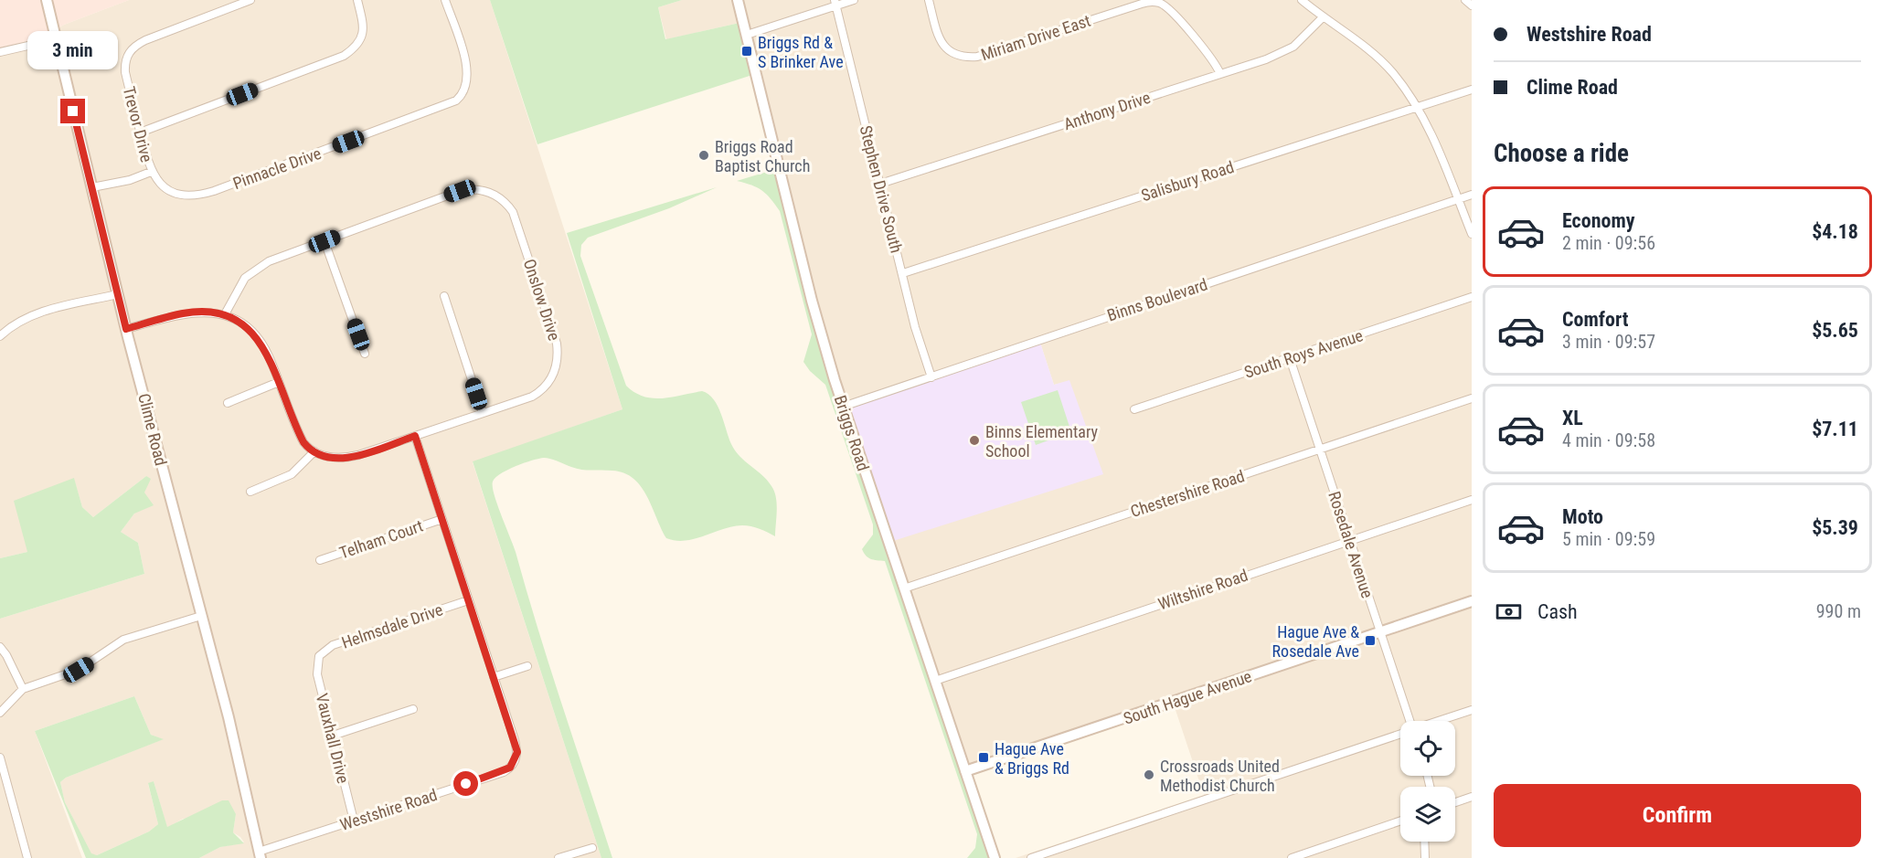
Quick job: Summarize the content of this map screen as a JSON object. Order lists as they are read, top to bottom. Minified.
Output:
{"streets":{"street":["Miriam Drive East","Anthony Drive","Trevor Drive","Pinnacle Drive","Salisbury Road","Stephen Drive South","Onslow Drive","Binns Boulevard","South Roys Avenue","Clime Road","Briggs Road","Chestershire Road","Telham Court","Rosedale Avenue","Wiltshire Road","Helmsdale Drive","South Hague Avenue","Vauxhall Drive","Westshire Road"]},"crossings":[["Miriam Drive East","Anthony Drive"],["Anthony Drive","Stephen Drive South"],["Trevor Drive","Pinnacle Drive"],["Salisbury Road","Stephen Drive South"],["Stephen Drive South","Binns Boulevard"],["Binns Boulevard","Briggs Road"],["South Roys Avenue","Rosedale Avenue"],["Clime Road","Westshire Road"],["Briggs Road","Chestershire Road"],["Briggs Road","Wiltshire Road"],["Briggs Road","South Hague Avenue"],["Chestershire Road","Rosedale Avenue"],["Rosedale Avenue","Wiltshire Road"],["Rosedale Avenue","South Hague Avenue"],["Helmsdale Drive","Vauxhall Drive"],["Vauxhall Drive","Westshire Road"]],"places":{"transit":["Briggs Rd & S Brinker Ave","Hague Ave & Rosedale Ave","Hague Ave & Briggs Rd"],"other":["Briggs Road Baptist Church","Binns Elementary School","Crossroads United Methodist Church"]},"page":{"banner":["Westshire Road","Clime Road"],"bubble":"3 min","heading":"Choose a ride","list":[{"name":"Economy","note":"2 min · 09:56","value":"$4.18"},{"name":"Comfort","note":"3 min · 09:57","value":"$5.65"},{"name":"XL","note":"4 min · 09:58","value":"$7.11"},{"name":"Moto","note":"5 min · 09:59","value":"$5.39"}],"pay":["Cash","990 m"],"buttons":"Confirm"}}
